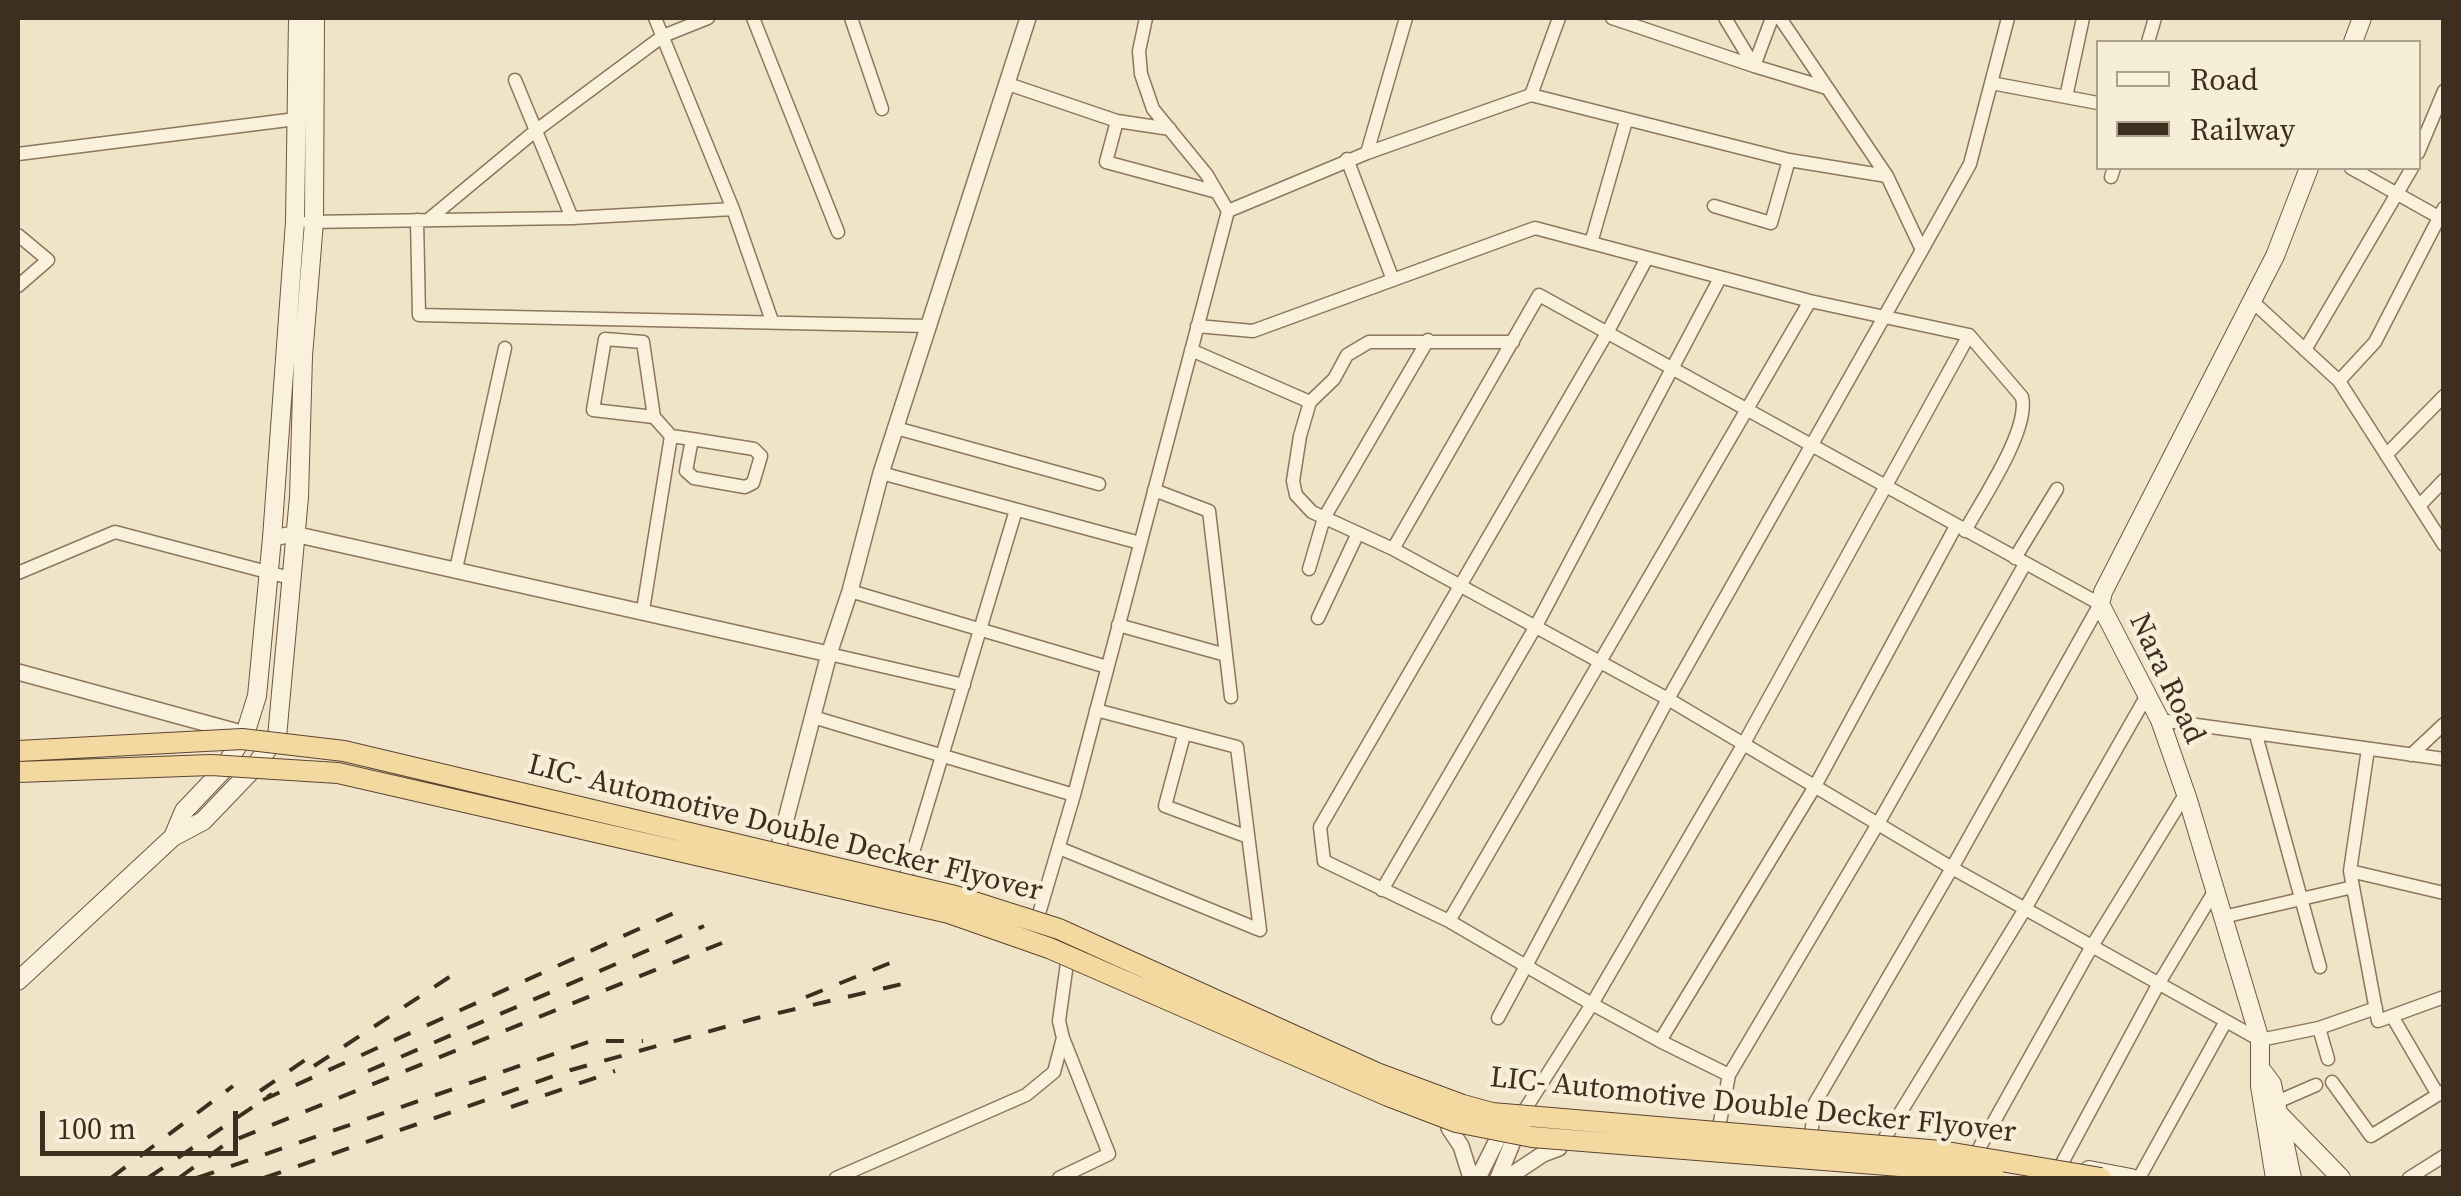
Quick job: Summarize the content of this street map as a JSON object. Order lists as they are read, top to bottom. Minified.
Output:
{"streets":{"main road":["Nara Road","LIC- Automotive Double Decker Flyover"]},"legend":["Road","Railway"],"scale_bar":"100 m"}
